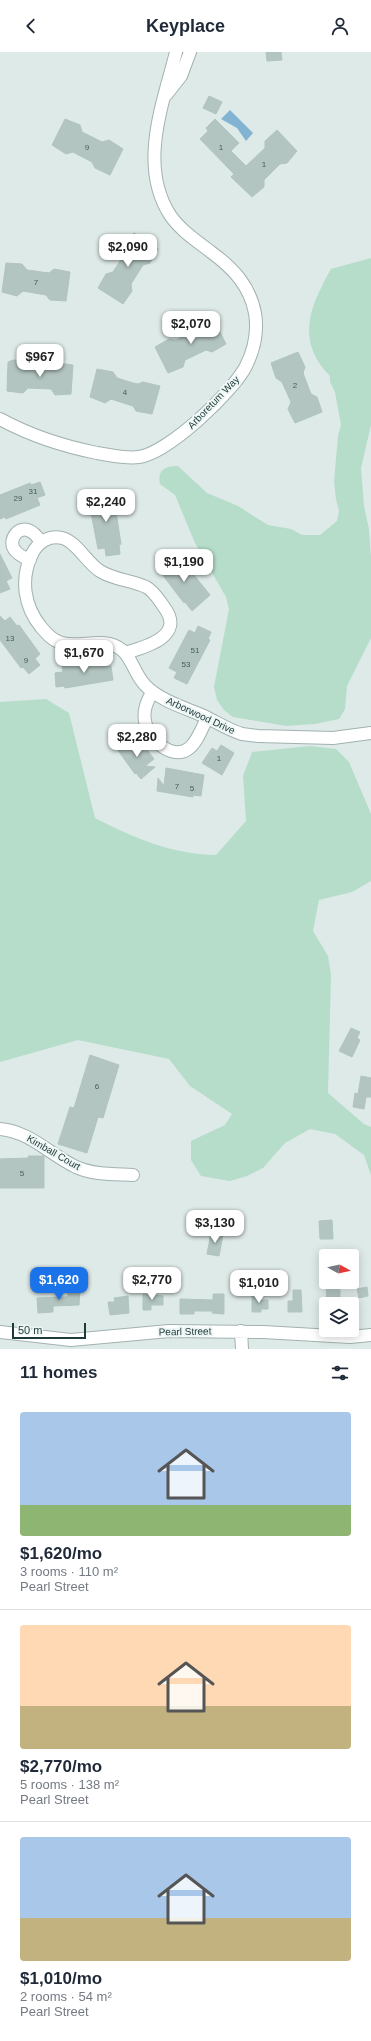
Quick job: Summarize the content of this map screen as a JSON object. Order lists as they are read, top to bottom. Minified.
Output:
{"streets":{"street":["Arboretum Way","Arborwood Drive","Kimball Court","Pearl Street"]},"house_numbers":["9","1","1","7","2","4","31","29","13","51","9","53","1","7","5","6","5"],"scale_bar":"50 m","north":"right","page":{"header":"Keyplace","price":["$2,090","$2,070","$967","$2,240","$1,190","$1,670","$2,280","$3,130","$1,620","$2,770","$1,010"],"scale":"50 m","heading":"11 homes","list":[{"name":"$1,620/mo","note":"3 rooms · 110 m² · Pearl Street"},{"name":"$2,770/mo","note":"5 rooms · 138 m² · Pearl Street"},{"name":"$1,010/mo","note":"2 rooms · 54 m² · Pearl Street"}]}}
